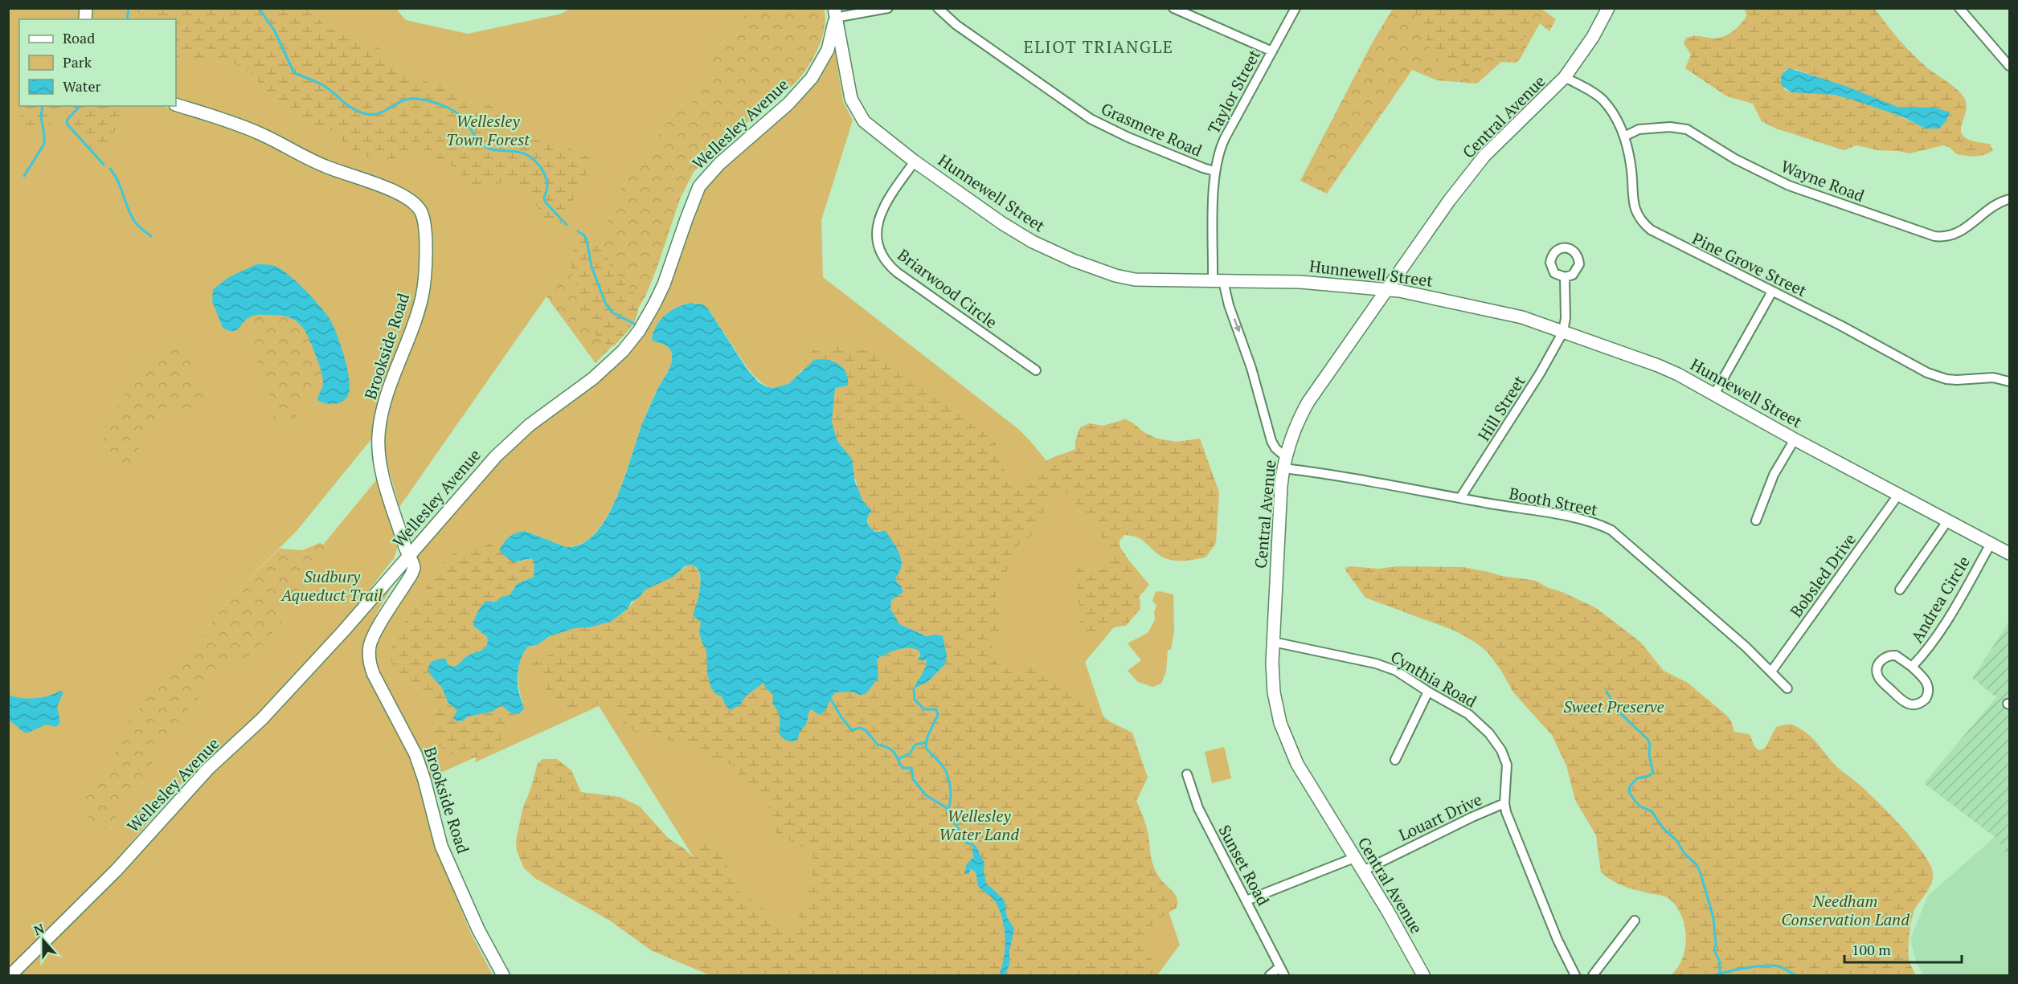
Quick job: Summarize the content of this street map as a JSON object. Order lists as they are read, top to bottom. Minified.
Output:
{"streets":{"main road":["Central Avenue","Wellesley Avenue","Hunnewell Street","Brookside Road"],"street":["Taylor Street","Grasmere Road","Wayne Road","Pine Grove Street","Briarwood Circle","Hill Street","Booth Street","Bobsled Drive","Andrea Circle","Cynthia Road","Louart Drive","Sunset Road"]},"crossings":[["Taylor Street","Central Avenue"],["Taylor Street","Grasmere Road"],["Taylor Street","Hunnewell Street"],["Taylor Street","Booth Street"],["Central Avenue","Hunnewell Street"],["Central Avenue","Pine Grove Street"],["Central Avenue","Booth Street"],["Central Avenue","Cynthia Road"],["Central Avenue","Louart Drive"],["Wellesley Avenue","Hunnewell Street"],["Wellesley Avenue","Brookside Road"],["Wayne Road","Pine Grove Street"],["Hunnewell Street","Briarwood Circle"],["Hunnewell Street","Hill Street"],["Hunnewell Street","Bobsled Drive"],["Hunnewell Street","Andrea Circle"],["Hill Street","Booth Street"],["Booth Street","Bobsled Drive"],["Cynthia Road","Louart Drive"]],"one_way":["Taylor Street"],"districts":["ELIOT TRIANGLE"],"parks":["Wellesley Town Forest","Sudbury Aqueduct Trail","Sweet Preserve","Wellesley Water Land","Needham Conservation Land"],"legend":["Road","Park","Water"],"scale_bar":"100 m","north":"top"}
